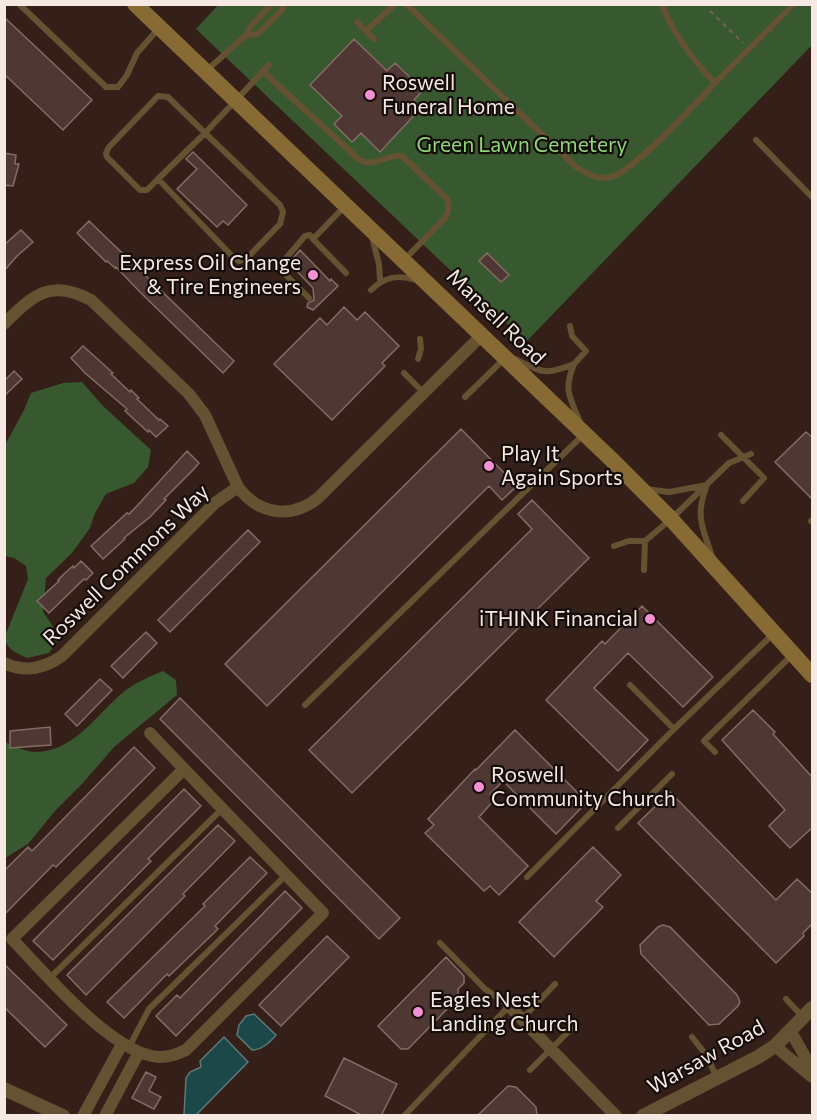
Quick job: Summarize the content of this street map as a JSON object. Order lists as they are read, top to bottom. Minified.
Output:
{"streets":{"main road":["Mansell Road"],"street":["Roswell Commons Way","Warsaw Road"]},"parks":["Green Lawn Cemetery"],"places":["Roswell Funeral Home","Express Oil Change & Tire Engineers","Play It Again Sports","iTHINK Financial","Roswell Community Church","Eagles Nest Landing Church"]}
